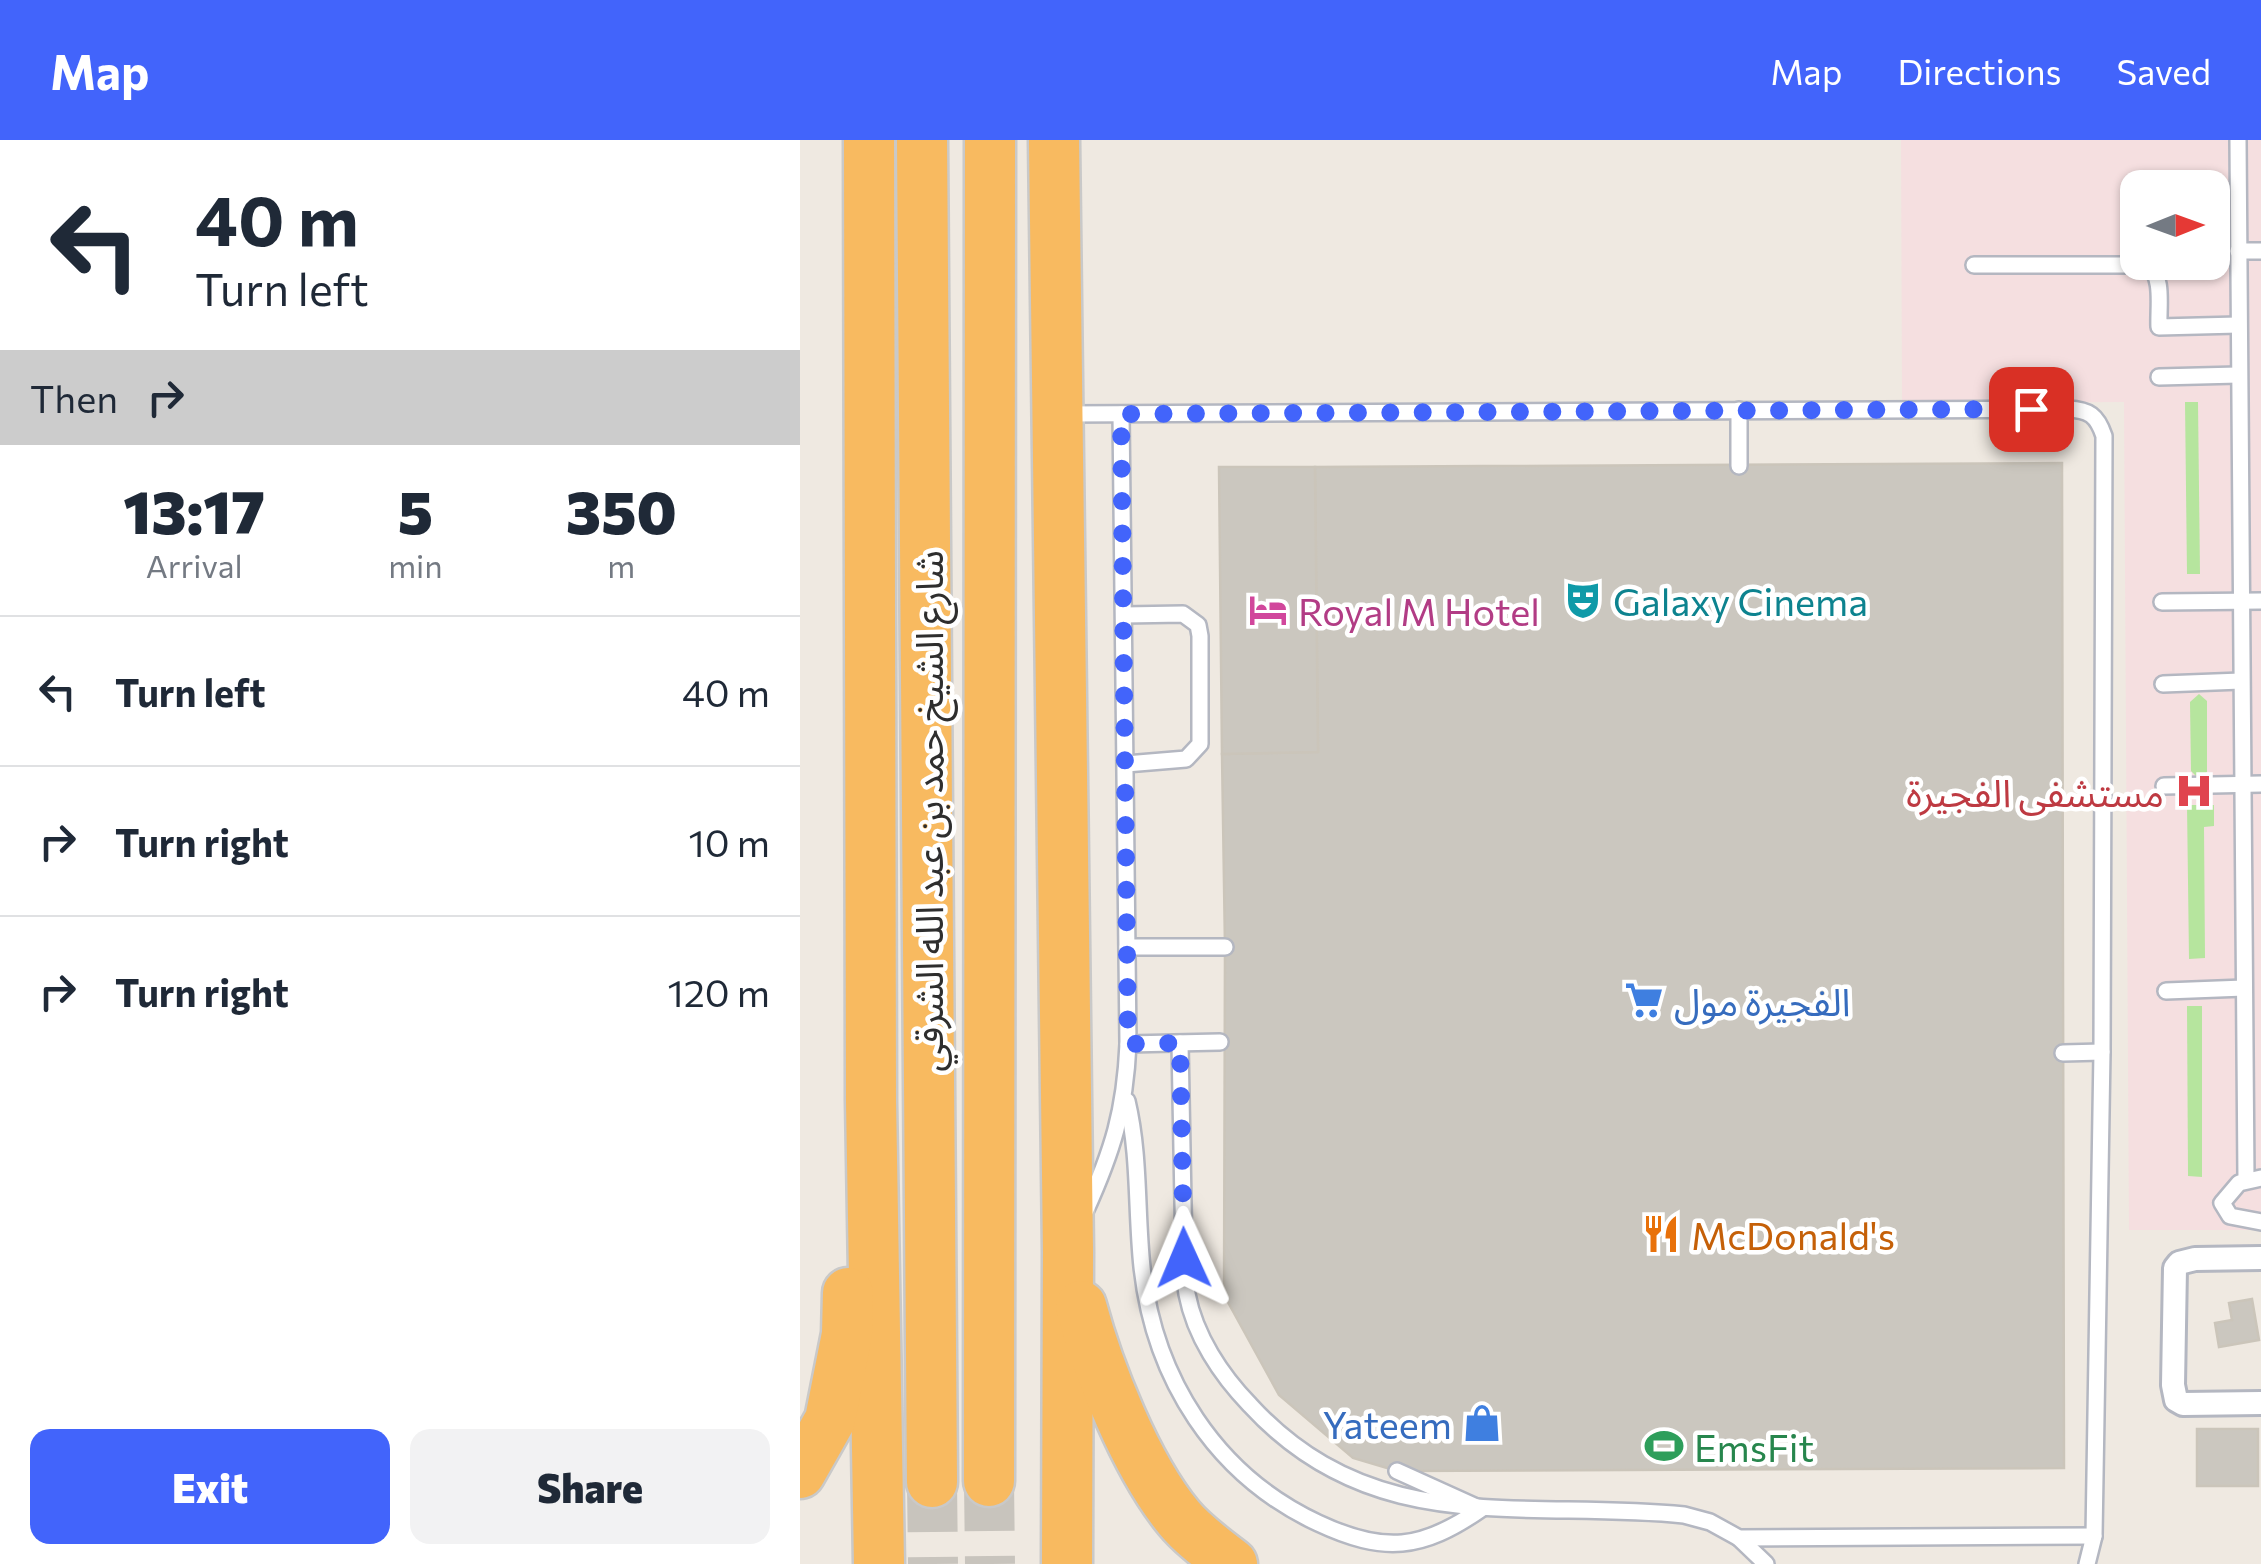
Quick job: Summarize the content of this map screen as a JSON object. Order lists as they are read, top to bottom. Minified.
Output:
{"streets":{"highway":["شارع الشيخ حمد بن عبد الله الشرقي"]},"places":{"theatre":["Galaxy Cinema"],"hotel":["Royal M Hotel"],"hospital":["مستشفى الفجيرة"],"supermarket":["الفجيرة مول"],"restaurant":["McDonald's"],"shop":["Yateem"],"sports":["EmsFit"]},"north":"right","page":{"header":"Map","nav":["Map","Directions","Saved"],"turn":["40 m","Turn left"],"then":"Then","eta":["13:17","Arrival","5","min","350","m"],"list":[{"name":"Turn left","value":"40 m"},{"name":"Turn right","value":"10 m"},{"name":"Turn right","value":"120 m"}],"buttons":["Exit","Share"]}}
